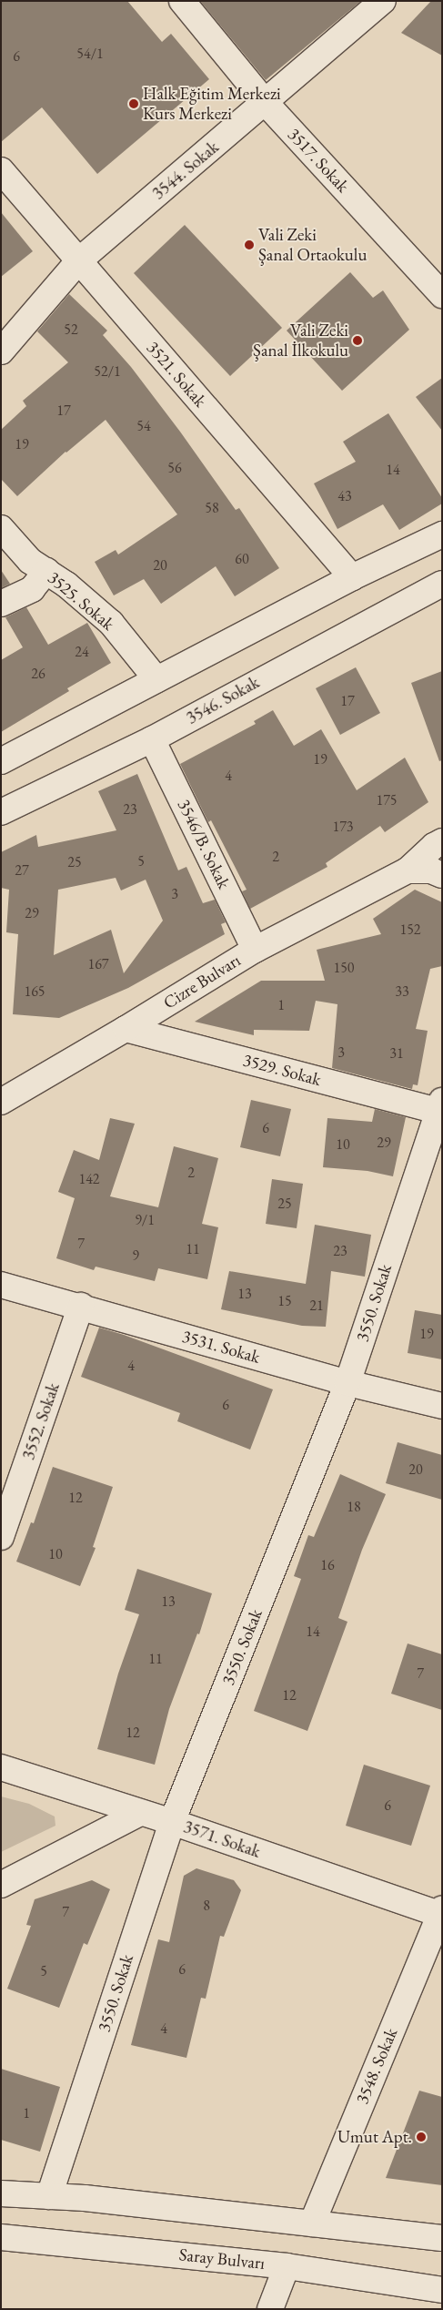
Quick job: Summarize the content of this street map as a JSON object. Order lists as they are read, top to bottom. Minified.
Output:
{"streets":{"street":["3517. Sokak","3544. Sokak","3521. Sokak","3525. Sokak","3546. Sokak","3546/B. Sokak","Cizre Bulvarı","3529. Sokak","3550. Sokak","3531. Sokak","3552. Sokak","3571. Sokak","3548. Sokak","Saray Bulvarı"]},"crossings":[["3517. Sokak","3544. Sokak"],["3544. Sokak","3521. Sokak"],["3546. Sokak","3546/B. Sokak"],["3546/B. Sokak","Cizre Bulvarı"],["Cizre Bulvarı","3529. Sokak"],["3529. Sokak","3550. Sokak"],["3550. Sokak","3531. Sokak"],["3550. Sokak","3571. Sokak"],["3531. Sokak","3552. Sokak"],["3571. Sokak","3548. Sokak"]],"places":["Halk Eğitim Merkezi Kurs Merkezi","Vali Zeki Şanal Ortaokulu","Vali Zeki Şanal İlkokulu","Umut Apt."],"house_numbers":["54/1","6","52","52/1","17","54","19","56","14","43","58","60","20","24","26","17","19","4","175","23","173","2","5","25","27","3","29","152","167","150","165","33","1","3","31","6","29","10","2","142","25","9/1","7","11","23","9","13","15","21","19","4","6","20","12","18","10","16","13","14","11","7","12","12","6","8","7","6","5","4","1"]}
